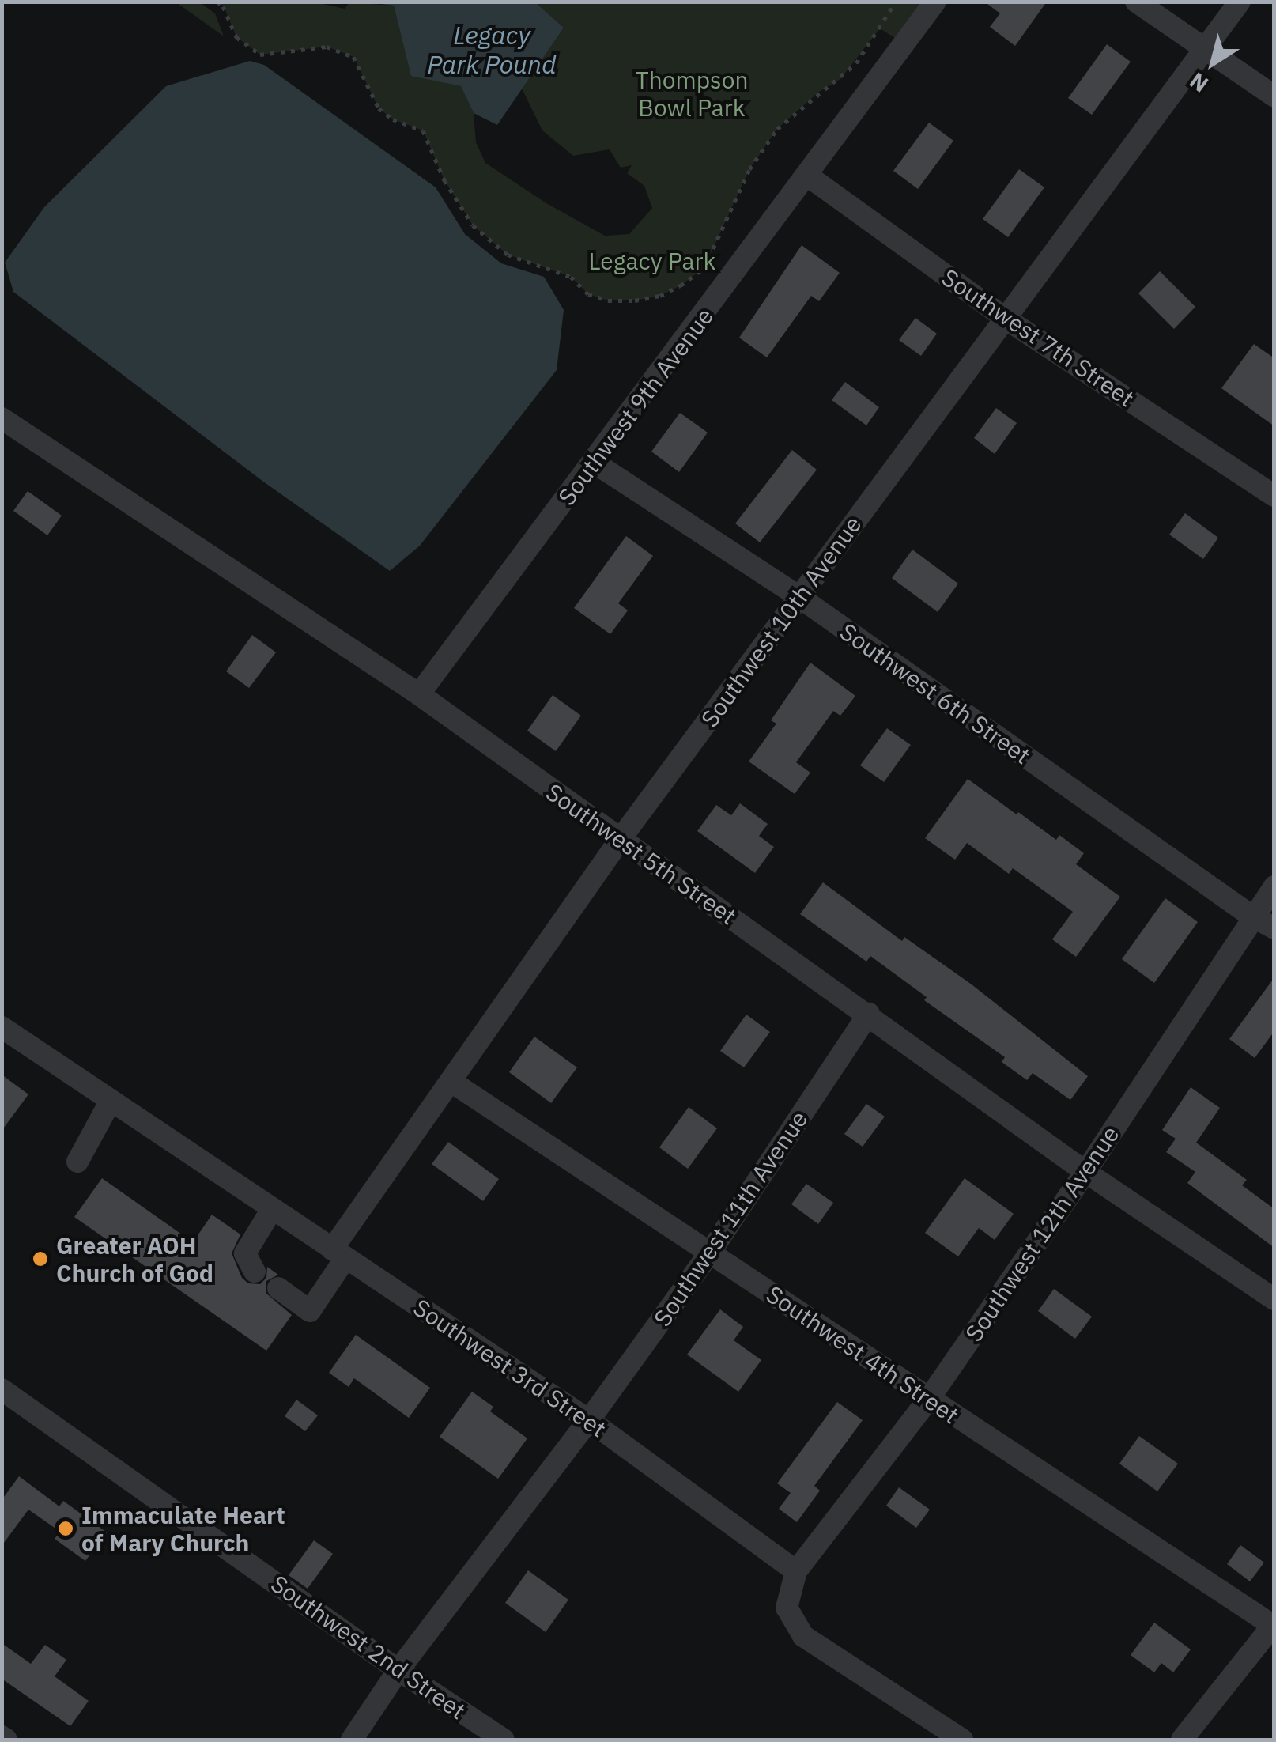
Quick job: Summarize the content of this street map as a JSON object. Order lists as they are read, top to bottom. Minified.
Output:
{"streets":{"street":["Southwest 7th Street","Southwest 9th Avenue","Southwest 10th Avenue","Southwest 6th Street","Southwest 5th Street","Southwest 11th Avenue","Southwest 12th Avenue","Southwest 4th Street","Southwest 3rd Street","Southwest 2nd Street"]},"crossings":[["Southwest 7th Street","Southwest 9th Avenue"],["Southwest 7th Street","Southwest 10th Avenue"],["Southwest 9th Avenue","Southwest 6th Street"],["Southwest 9th Avenue","Southwest 5th Street"],["Southwest 10th Avenue","Southwest 6th Street"],["Southwest 10th Avenue","Southwest 5th Street"],["Southwest 10th Avenue","Southwest 4th Street"],["Southwest 10th Avenue","Southwest 3rd Street"],["Southwest 6th Street","Southwest 12th Avenue"],["Southwest 5th Street","Southwest 11th Avenue"],["Southwest 5th Street","Southwest 12th Avenue"],["Southwest 11th Avenue","Southwest 4th Street"],["Southwest 11th Avenue","Southwest 3rd Street"],["Southwest 11th Avenue","Southwest 2nd Street"],["Southwest 12th Avenue","Southwest 4th Street"],["Southwest 12th Avenue","Southwest 3rd Street"]],"water":["Legacy Park Pound"],"parks":["Thompson Bowl Park","Legacy Park"],"places":["Greater AOH Church of God","Immaculate Heart of Mary Church"],"north":"bottom left"}
